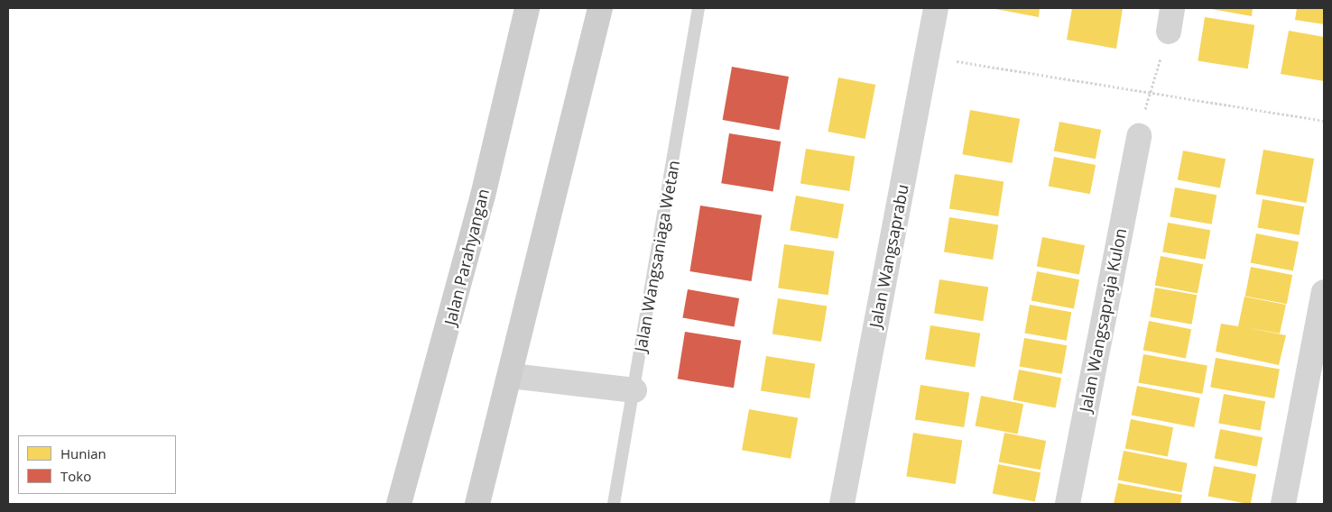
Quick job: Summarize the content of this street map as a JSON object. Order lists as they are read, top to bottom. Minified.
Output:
{"streets":{"main road":["Jalan Parahyangan"],"street":["Jalan Wangsaprabu","Jalan Wangsapraja Kulon"],"lane":["Jalan Wangsaniaga Wetan"]},"legend":["Hunian","Toko"]}
